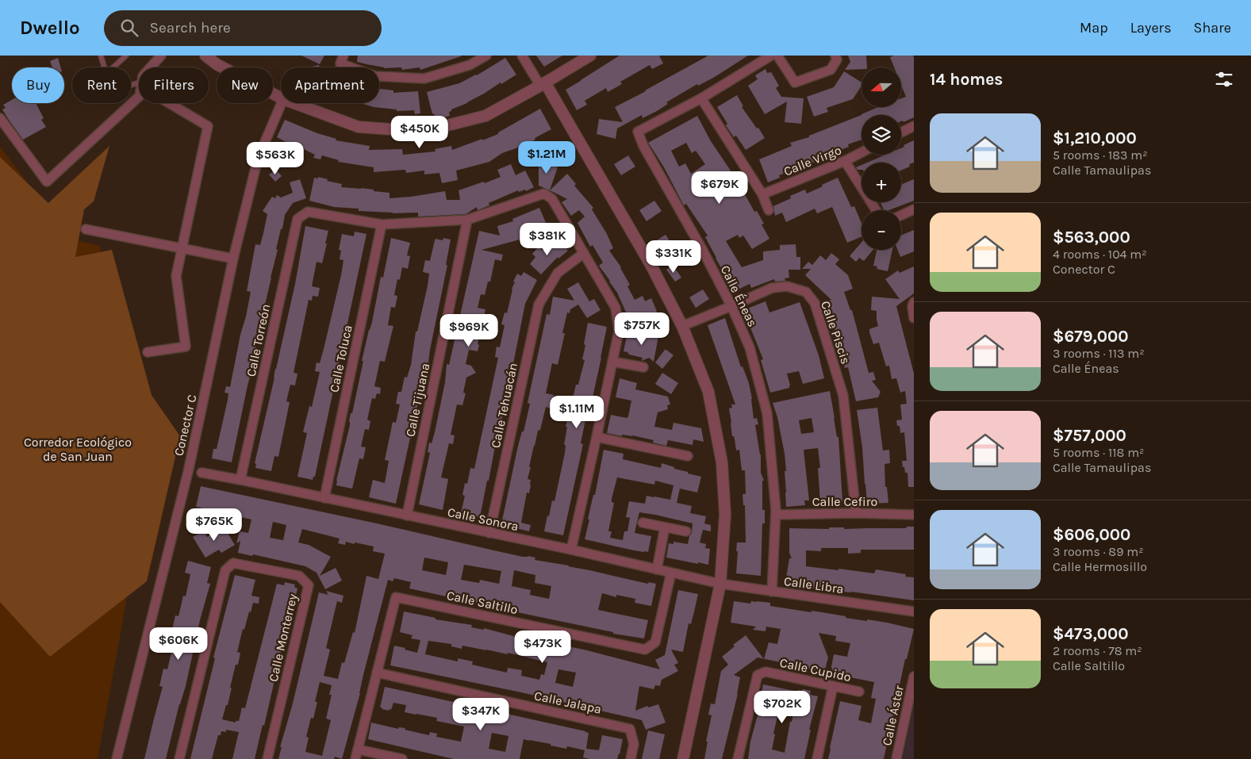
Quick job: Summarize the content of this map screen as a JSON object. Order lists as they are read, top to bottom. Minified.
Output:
{"streets":{"street":["Calle Virgo","Calle Éneas","Calle Piscis","Calle Torreón","Calle Toluca","Calle Tijuana","Calle Tehuacán","Conector C","Calle Cefiro","Calle Sonora","Calle Libra","Calle Saltillo","Calle Monterrey","Calle Cupido","Calle Jalapa","Calle Áster"]},"crossings":[["Calle Éneas","Calle Piscis"],["Calle Éneas","Calle Cefiro"],["Calle Éneas","Calle Libra"],["Calle Piscis","Calle Cefiro"],["Calle Torreón","Calle Toluca"],["Calle Torreón","Calle Sonora"],["Calle Toluca","Calle Sonora"],["Calle Tijuana","Calle Sonora"],["Calle Tehuacán","Calle Sonora"],["Calle Sonora","Calle Libra"],["Calle Sonora","Calle Saltillo"],["Calle Saltillo","Calle Jalapa"]],"parks":["Corredor Ecológico de San Juan"],"north":"left","page":{"header":"Dwello","search":"Search here","nav":["Map","Layers","Share"],"heading":"14 homes","map_buttons":["+","−"],"chip":["Buy","Rent","Filters","New","Apartment"],"list":[{"name":"$1,210,000","note":"5 rooms · 183 m² · Calle Tamaulipas"},{"name":"$563,000","note":"4 rooms · 104 m² · Conector C"},{"name":"$679,000","note":"3 rooms · 113 m² · Calle Éneas"},{"name":"$757,000","note":"5 rooms · 118 m² · Calle Tamaulipas"},{"name":"$606,000","note":"3 rooms · 89 m² · Calle Hermosillo"},{"name":"$473,000","note":"2 rooms · 78 m² · Calle Saltillo"}],"price":["$450K","$1.21M","$563K","$679K","$381K","$331K","$757K","$969K","$1.11M","$765K","$606K","$473K","$702K","$347K"]}}
